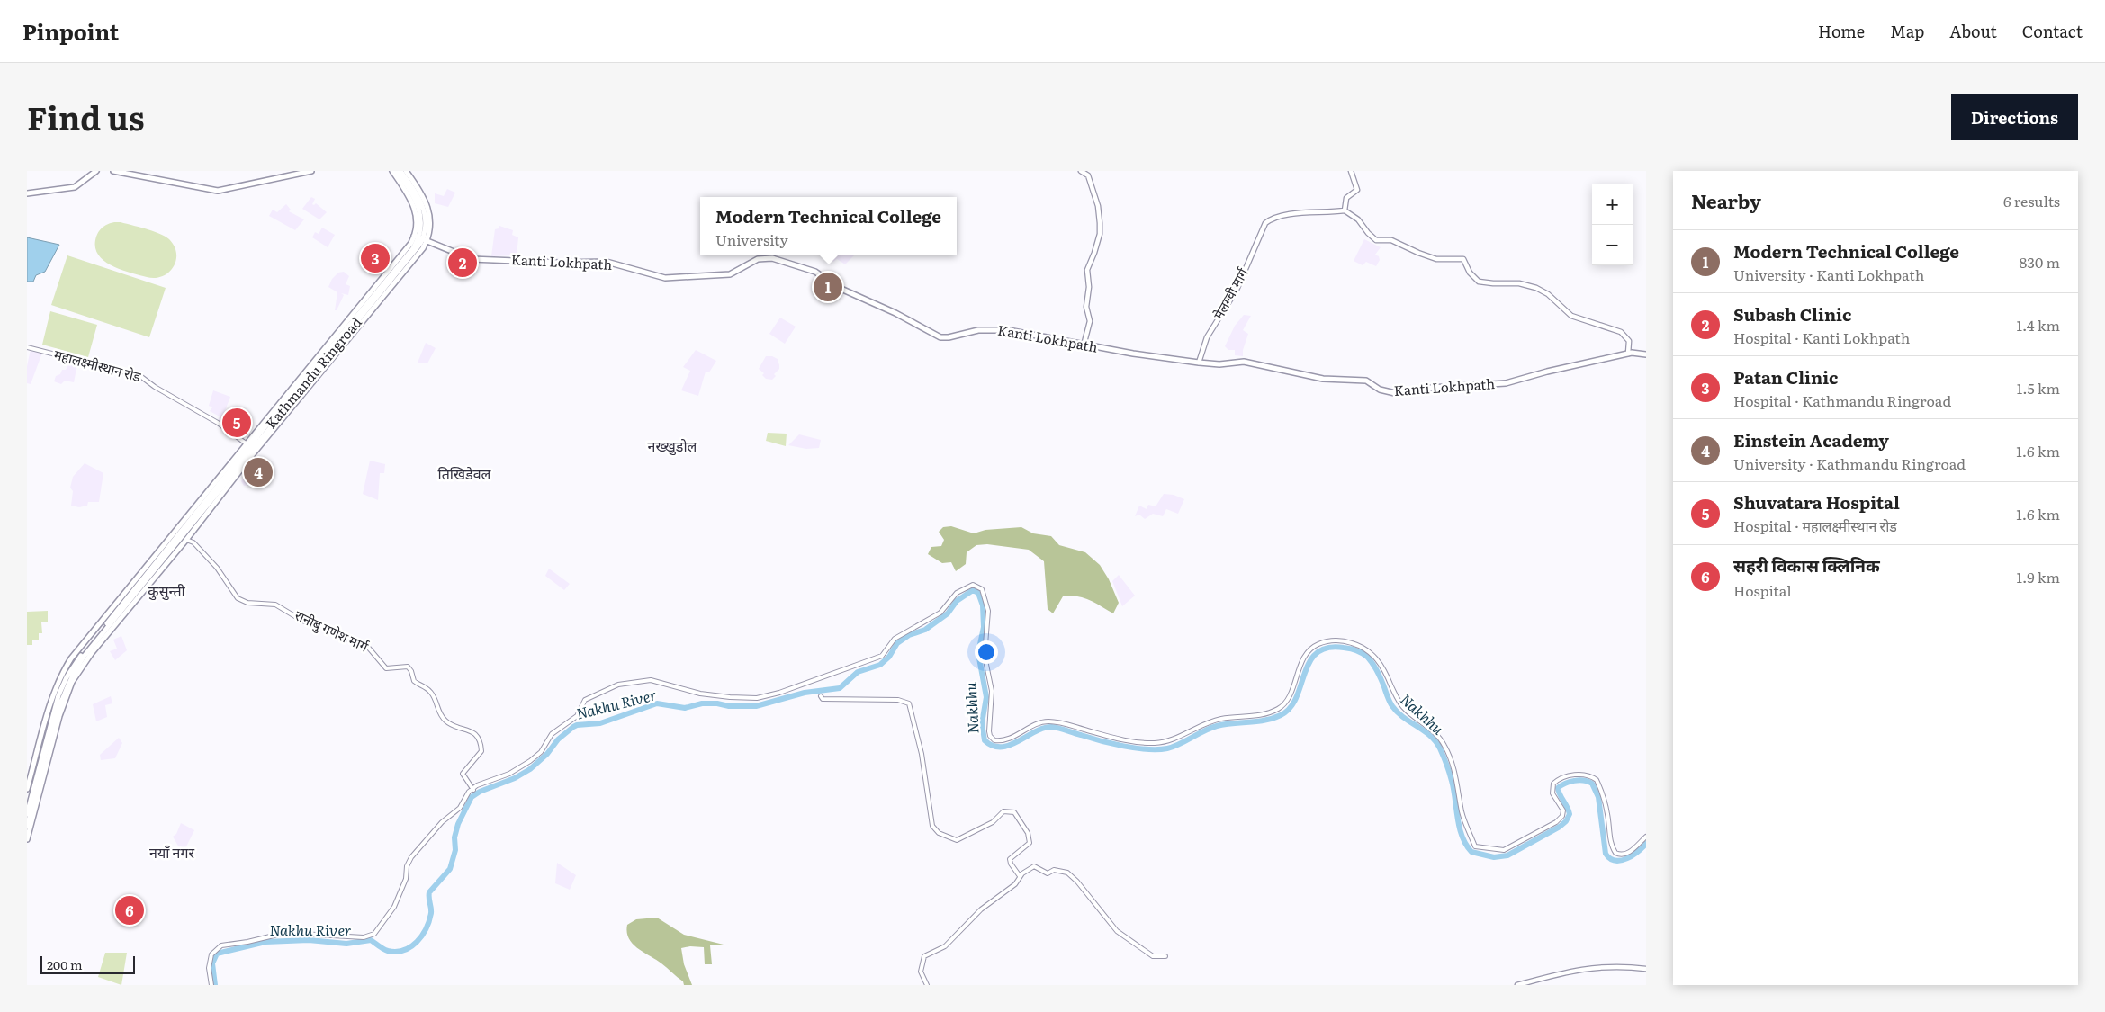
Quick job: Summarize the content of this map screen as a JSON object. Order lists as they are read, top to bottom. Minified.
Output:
{"streets":{"main road":["Kanti Lokhpath","मेलम्ची मार्ग","Kathmandu Ringroad"],"street":["महालक्ष्मीस्थान रोड","रानीबु गणेश मार्ग"]},"crossings":[["Kanti Lokhpath","मेलम्ची मार्ग"],["Kanti Lokhpath","Kathmandu Ringroad"],["महालक्ष्मीस्थान रोड","Kathmandu Ringroad"]],"districts":["नख्खुडोल","तिखिडेवल","कुसुन्ती","नयाँ नगर"],"water":["Nakhu River","Nakhhu"],"scale_bar":"200 m","page":{"header":"Pinpoint","nav":["Home","Map","About","Contact"],"title":"Find us","buttons":"Directions","heading":["Nearby","6 results"],"map_buttons":["+","−"],"popup":["Modern Technical College","University"],"list":[{"mark":"1","name":"Modern Technical College","note":"University · Kanti Lokhpath","value":"830 m"},{"mark":"2","name":"Subash Clinic","note":"Hospital · Kanti Lokhpath","value":"1.4 km"},{"mark":"3","name":"Patan Clinic","note":"Hospital · Kathmandu Ringroad","value":"1.5 km"},{"mark":"4","name":"Einstein Academy","note":"University · Kathmandu Ringroad","value":"1.6 km"},{"mark":"5","name":"Shuvatara Hospital","note":"Hospital · महालक्ष्मीस्थान रोड","value":"1.6 km"},{"mark":"6","name":"सहरी विकास क्लिनिक","note":"Hospital","value":"1.9 km"}],"pins":["3","2","1","5","4","6"],"scale":"200 m"}}
